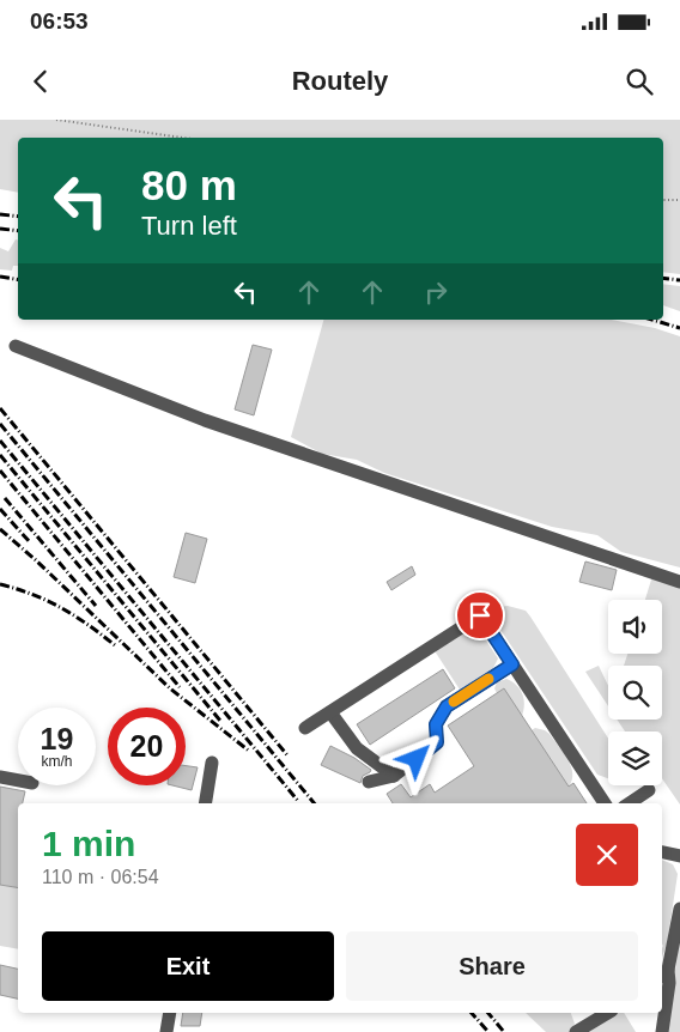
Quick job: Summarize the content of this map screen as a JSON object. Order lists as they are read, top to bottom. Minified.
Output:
{"page":{"status":"06:53","header":"Routely","turn":["80 m","Turn left"],"speed":"19 km/h","limit":"20","heading":["1 min","110 m · 06:54"],"buttons":["Exit","Share"]}}
